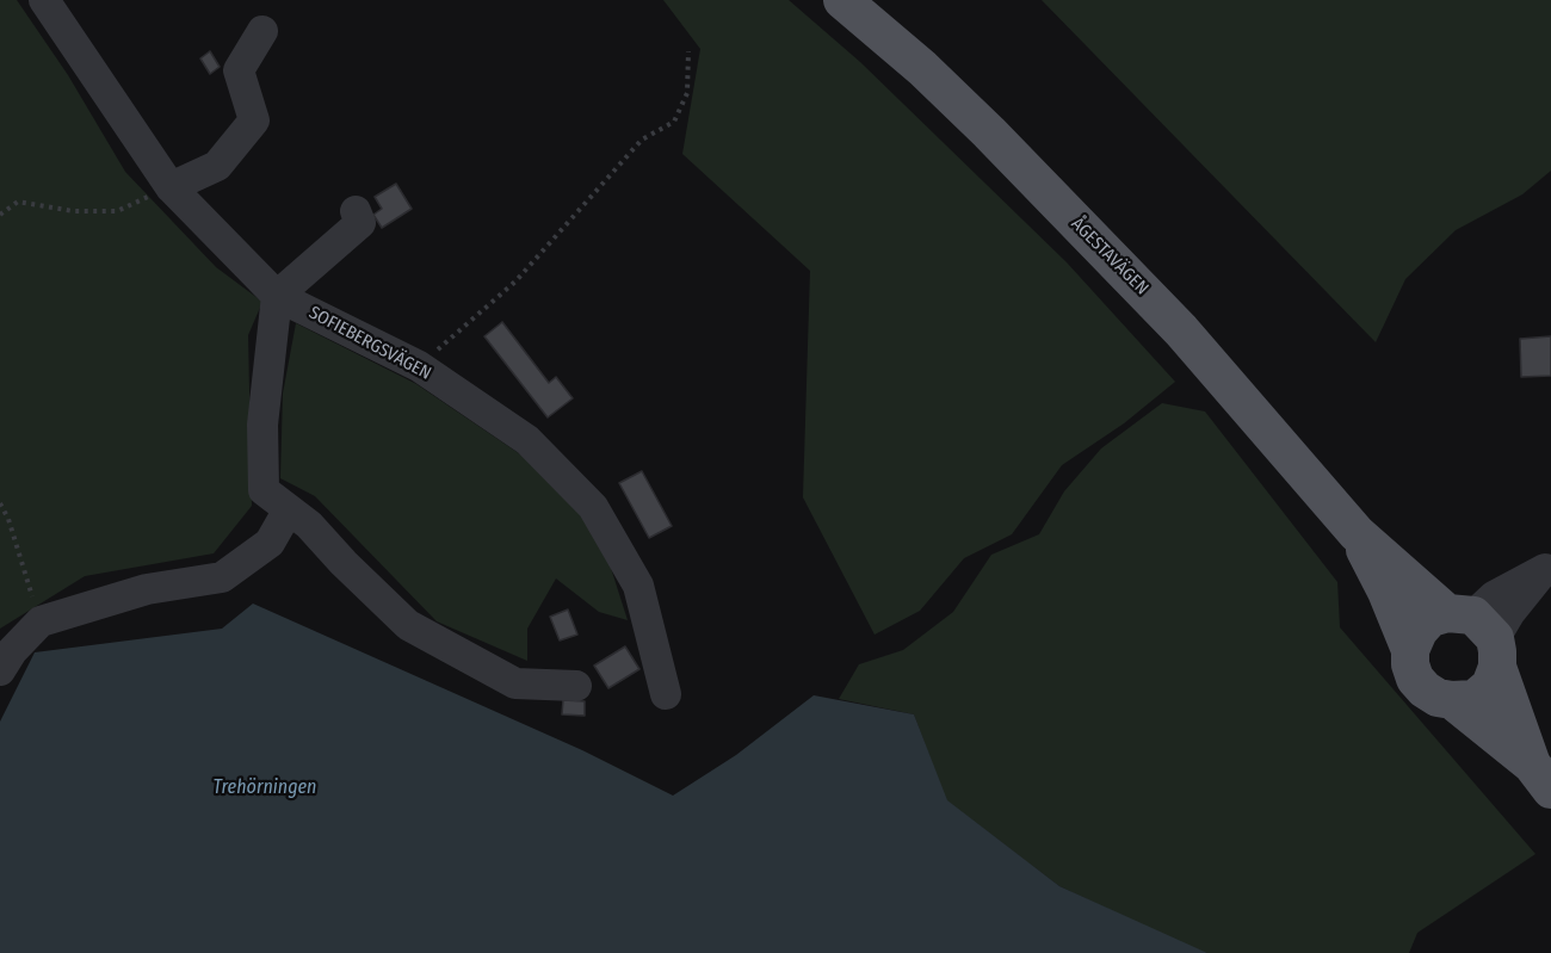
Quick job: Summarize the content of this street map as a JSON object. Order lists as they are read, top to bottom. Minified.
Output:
{"streets":{"main road":["ÅGESTAVÄGEN"],"street":["SOFIEBERGSVÄGEN"]},"water":["Trehörningen"]}
